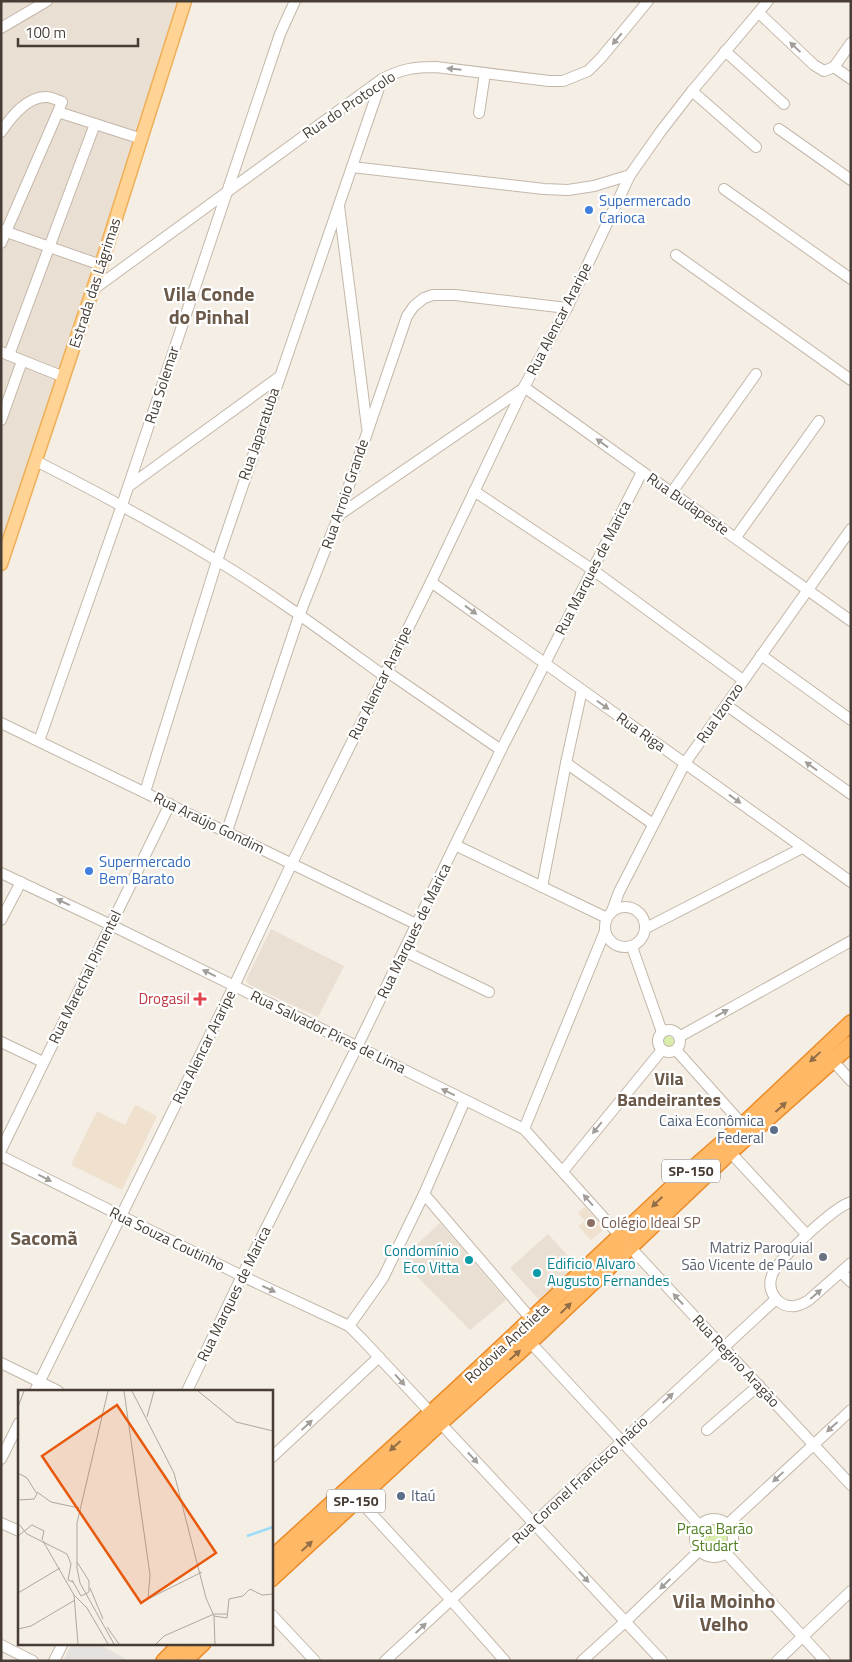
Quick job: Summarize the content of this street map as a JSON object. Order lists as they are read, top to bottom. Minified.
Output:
{"streets":{"highway":["SP-150","Rodovia Anchieta"],"main road":["Estrada das Lágrimas"],"street":["Rua do Protocolo","Rua Alencar Araripe","Rua Solemar","Rua Japaratuba","Rua Arroio Grande","Rua Budapeste","Rua Marques de Marica","Rua Izonzo","Rua Riga","Rua Araújo Gondim","Rua Marechal Pimentel","Rua Salvador Pires de Lima","Rua Souza Coutinho","Rua Regino Aragão","Rua Coronel Francisco Inácio"]},"crossings":[["Rua do Protocolo","Estrada das Lágrimas"],["Rua do Protocolo","Rua Solemar"],["Rua do Protocolo","Rua Japaratuba"],["Rua Alencar Araripe","Rua Arroio Grande"],["Rua Alencar Araripe","Rua Budapeste"],["Rua Alencar Araripe","Rua Riga"],["Rua Alencar Araripe","Rua Araújo Gondim"],["Rua Alencar Araripe","Rua Salvador Pires de Lima"],["Rua Alencar Araripe","Rua Souza Coutinho"],["Rua Solemar","Rua Araújo Gondim"],["Rua Japaratuba","Rua Araújo Gondim"],["Rua Arroio Grande","Rua Araújo Gondim"],["Rua Budapeste","Rua Marques de Marica"],["Rua Budapeste","Rua Izonzo"],["Rua Marques de Marica","Rua Riga"],["Rua Marques de Marica","Rua Araújo Gondim"],["Rua Marques de Marica","Rua Salvador Pires de Lima"],["Rua Marques de Marica","Rua Souza Coutinho"],["Rua Izonzo","Rua Riga"],["Rua Araújo Gondim","Rua Marechal Pimentel"],["Rua Marechal Pimentel","Rua Salvador Pires de Lima"],["Rua Salvador Pires de Lima","Rodovia Anchieta"],["Rua Salvador Pires de Lima","Rua Regino Aragão"],["Rua Souza Coutinho","Rodovia Anchieta"],["Rua Souza Coutinho","Rua Coronel Francisco Inácio"],["Rodovia Anchieta","Rua Regino Aragão"],["Rua Regino Aragão","Rua Coronel Francisco Inácio"]],"one_way":["Rua do Protocolo","Rua Budapeste","Rua Salvador Pires de Lima","Rua Souza Coutinho","Rua Regino Aragão","Rua Coronel Francisco Inácio"],"districts":["Vila Conde do Pinhal","Vila Bandeirantes","Sacomã","Vila Moinho Velho"],"parks":["Praça Barão Studart"],"places":{"other":["Supermercado Carioca","Supermercado Bem Barato","Caixa Econômica Federal","Colégio Ideal SP","Matriz Paroquial São Vicente de Paulo","Condomínio Eco Vitta","Edificio Alvaro Augusto Fernandes","Itaú"],"health":["Drogasil"]},"scale_bar":"100 m"}
